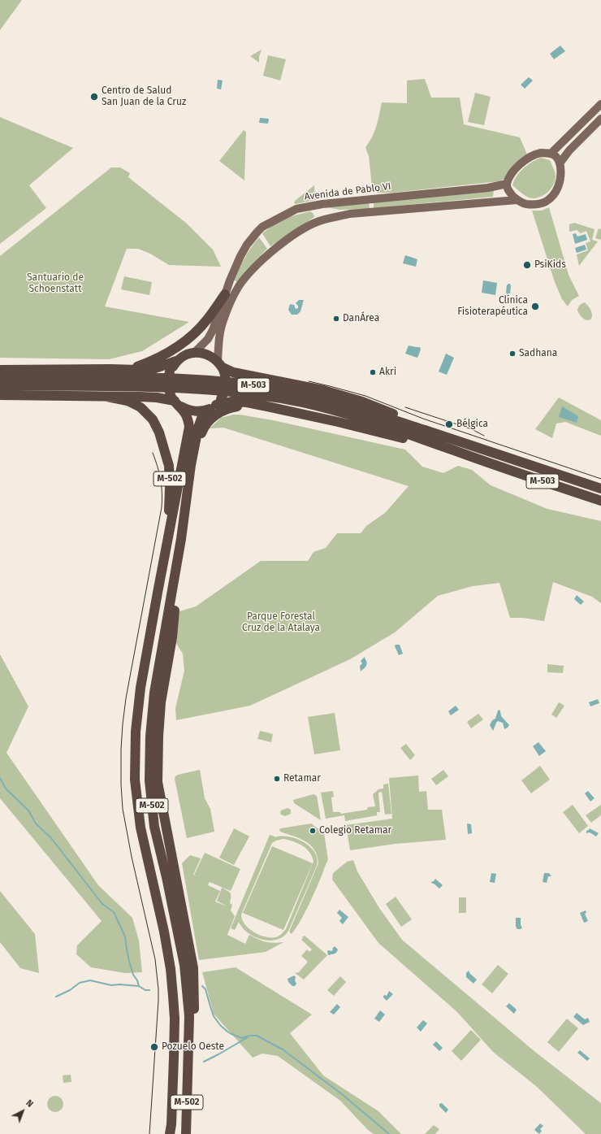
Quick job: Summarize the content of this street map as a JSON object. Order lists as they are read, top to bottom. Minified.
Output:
{"streets":{"highway":["M-503","M-502"],"main road":["Avenida de Pablo VI"]},"crossings":[["Avenida de Pablo VI","M-503"],["Avenida de Pablo VI","M-502"],["M-503","M-502"]],"parks":["Santuario de Schoenstatt","Parque Forestal Cruz de la Atalaya"],"places":["Centro de Salud San Juan de la Cruz","PsiKids","Clínica Fisioterapéutica","DanÁrea","Sadhana","Akri","Bélgica","Retamar","Colegio Retamar","Pozuelo Oeste"],"north":"top right"}
